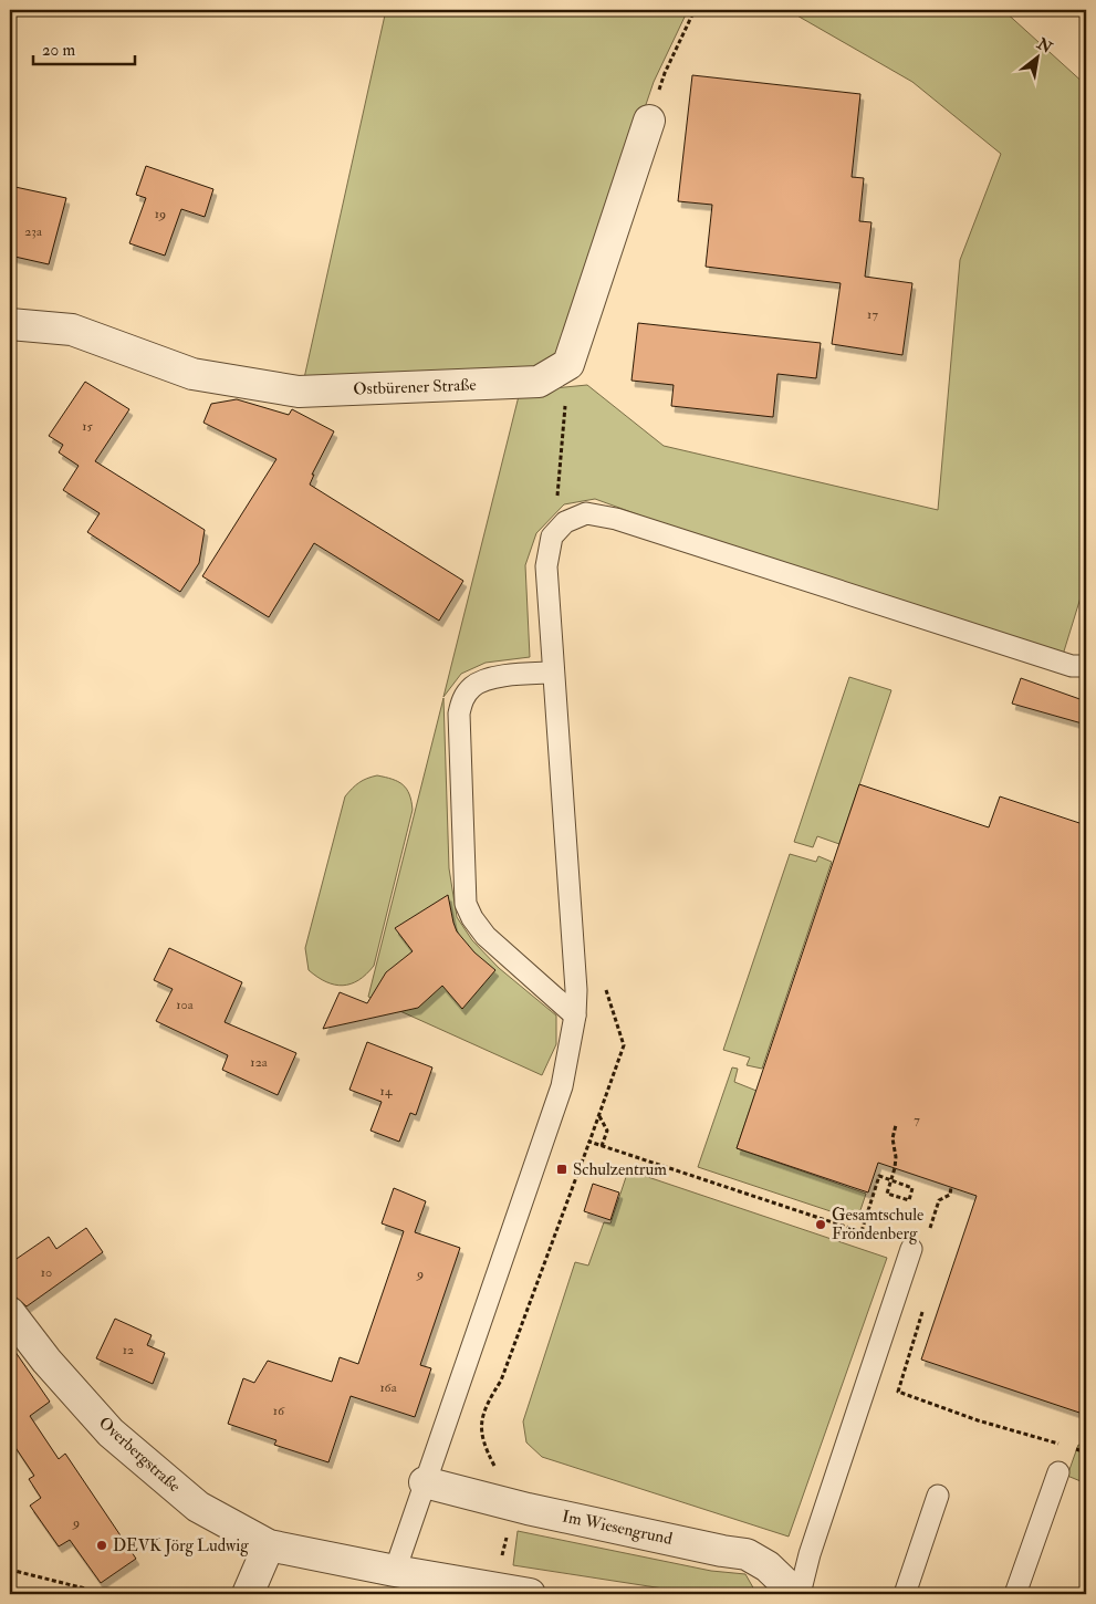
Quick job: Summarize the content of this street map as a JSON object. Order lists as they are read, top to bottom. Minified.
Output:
{"streets":{"street":["Ostbürener Straße","Overbergstraße","Im Wiesengrund"]},"places":{"transit":["Schulzentrum"],"other":["Gesamtschule Fröndenberg","DEVK Jörg Ludwig"]},"house_numbers":["19","23a","17","15","10a","12a","14","7","10","9","12","16a","16","9"],"scale_bar":"20 m","north":"top right"}
